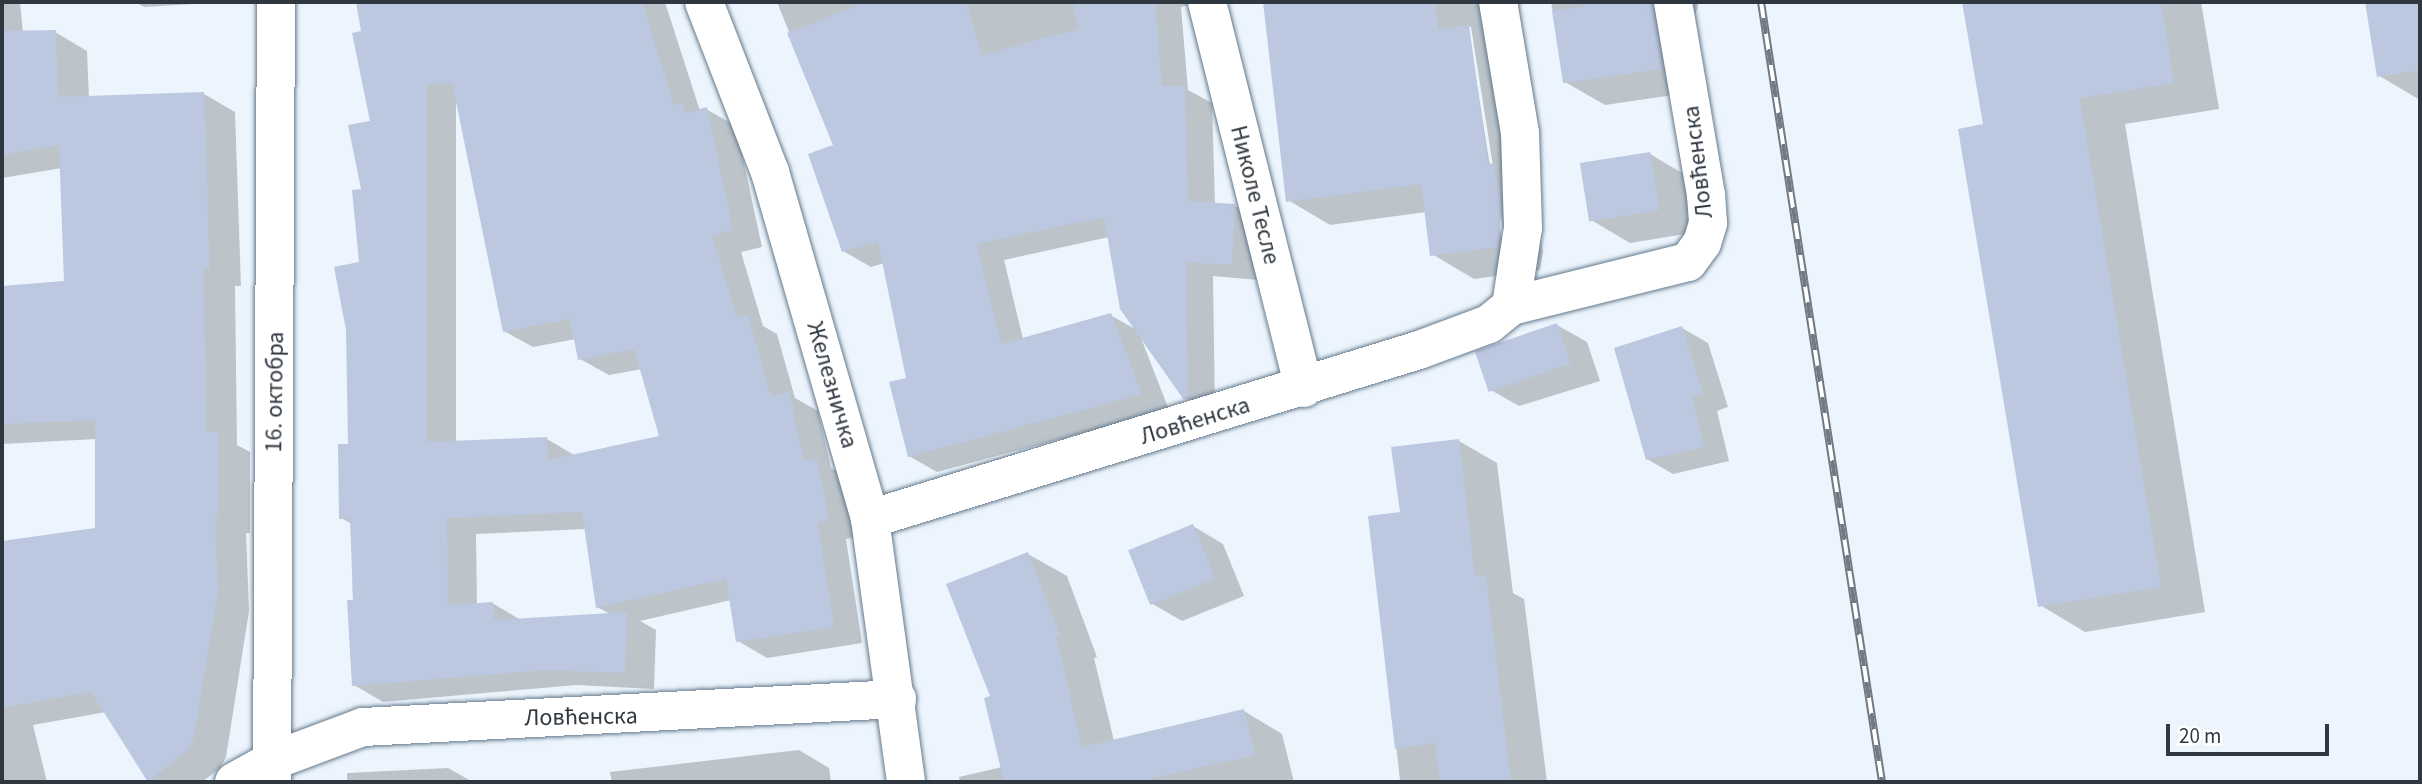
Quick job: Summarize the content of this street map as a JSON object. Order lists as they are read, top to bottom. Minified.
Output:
{"streets":{"street":["Ловћенска","Николе Тесле","Железничка","16. октобра"]},"crossings":[["Ловћенска","Николе Тесле"],["Ловћенска","Железничка"],["Ловћенска","16. октобра"]],"scale_bar":"20 m"}
